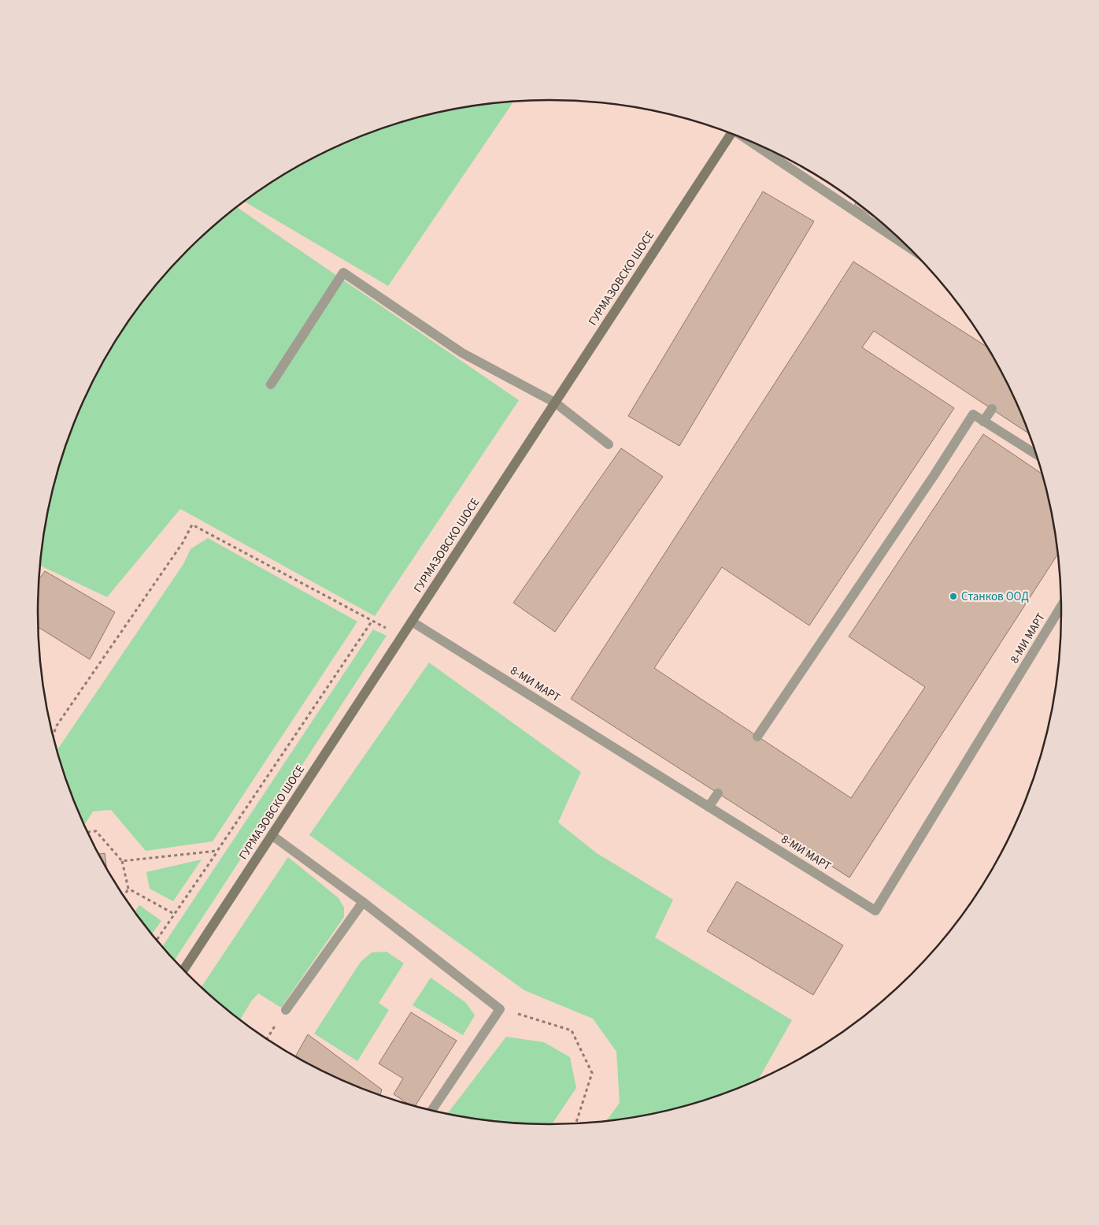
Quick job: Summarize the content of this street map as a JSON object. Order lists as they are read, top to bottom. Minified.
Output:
{"streets":{"street":["ГУРМАЗОВСКО ШОСЕ","8-МИ МАРТ"]},"crossings":[["ГУРМАЗОВСКО ШОСЕ","8-МИ МАРТ"]],"places":["Станков ООД"]}
